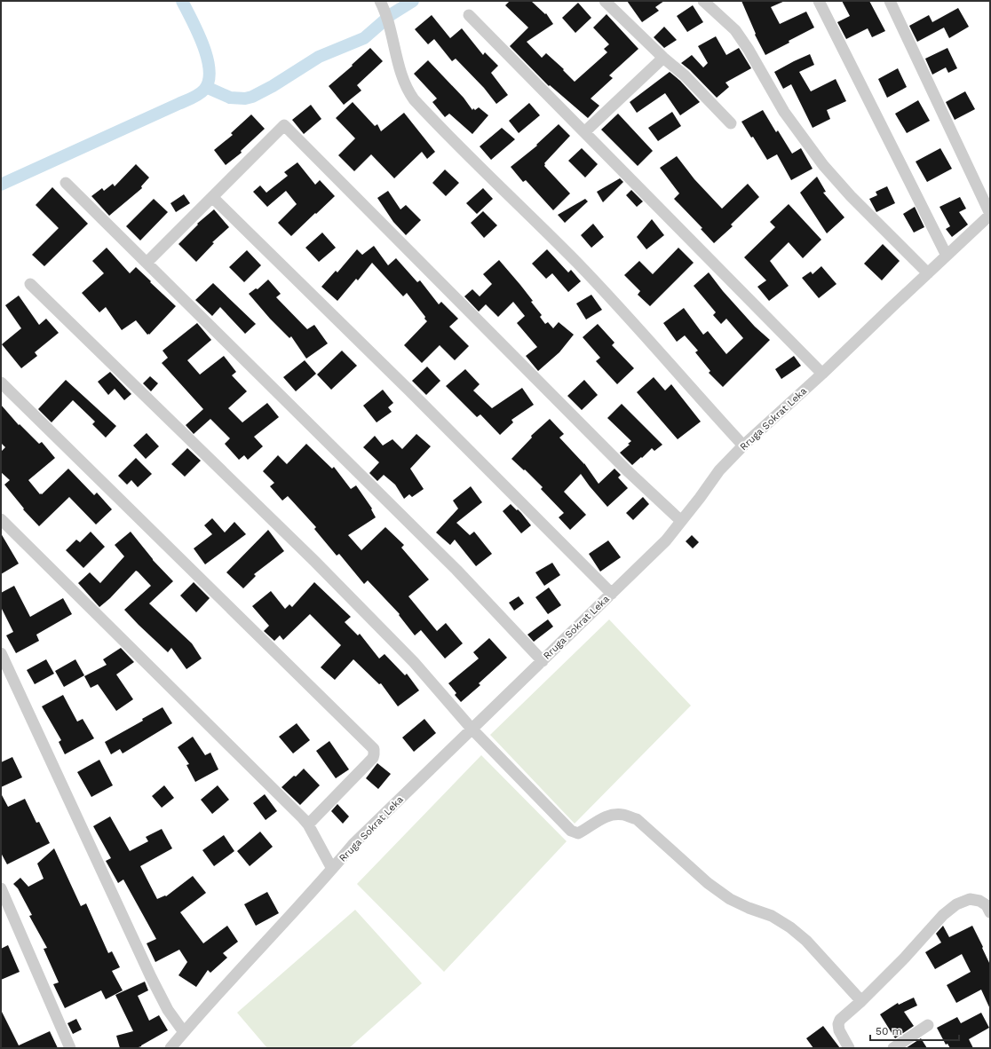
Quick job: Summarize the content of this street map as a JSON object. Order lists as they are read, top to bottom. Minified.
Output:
{"streets":{"street":["Rruga Sokrat Leka"]},"scale_bar":"50 m"}
